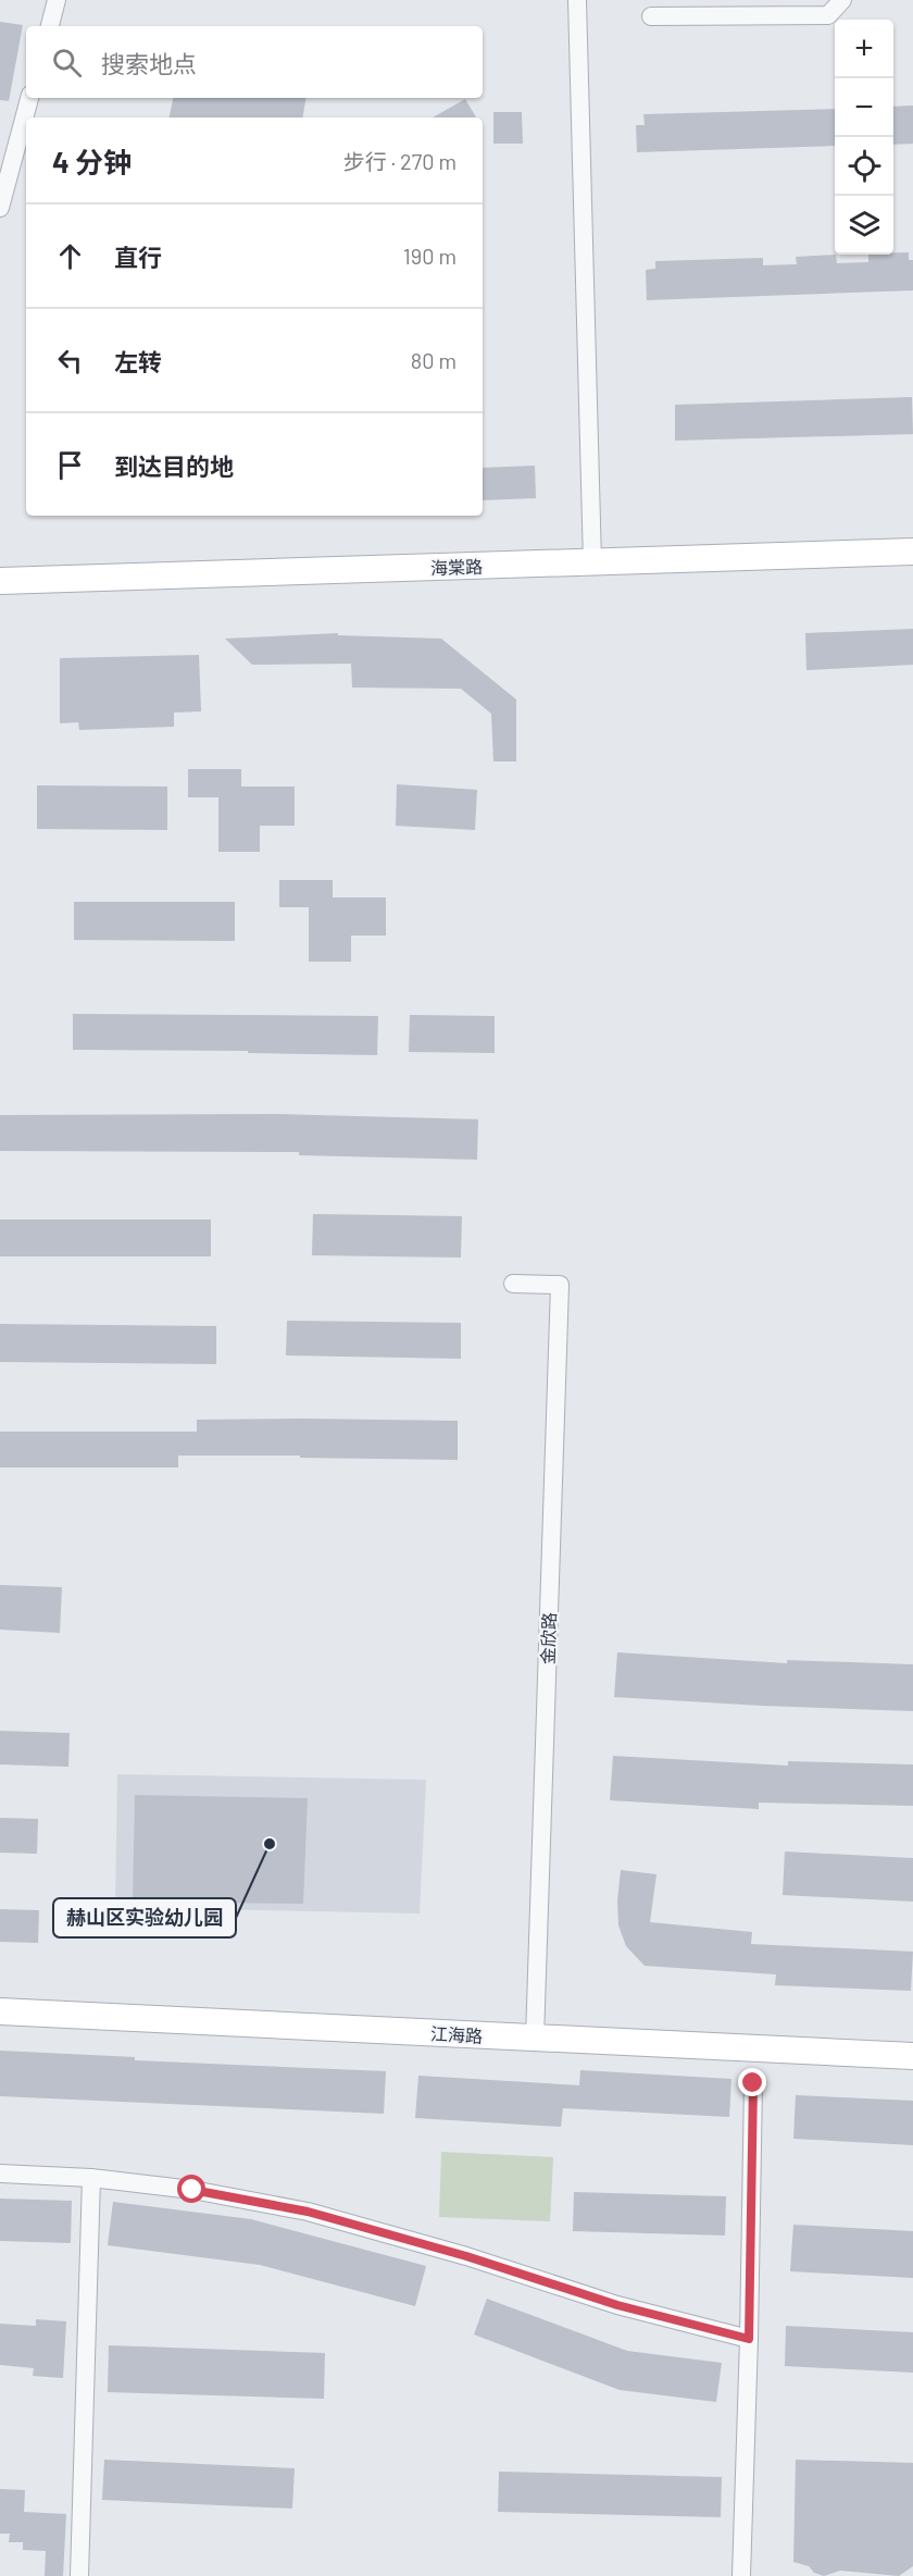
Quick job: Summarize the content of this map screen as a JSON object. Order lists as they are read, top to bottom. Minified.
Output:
{"streets":{"street":["海棠路","金欣路","江海路"]},"crossings":[["金欣路","江海路"]],"places":["赫山区实验幼儿园"],"page":{"map_buttons":["+","−"],"search":"搜索地点","heading":["4 分钟","步行 · 270 m"],"list":[["直行","190 m"],["左转","80 m"],"到达目的地"]}}
